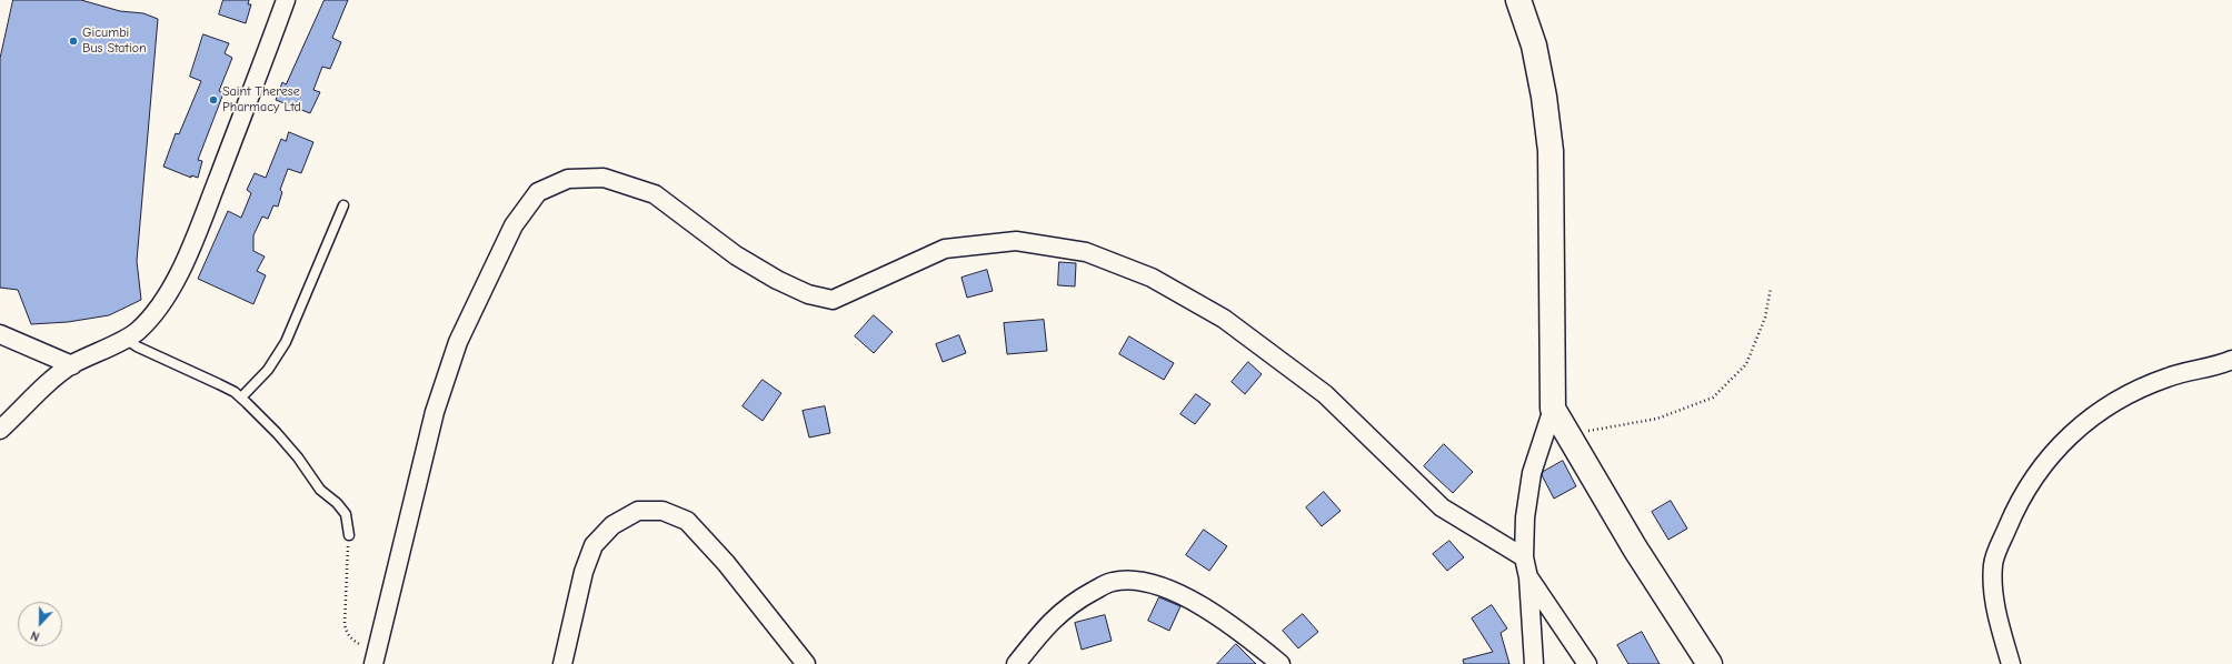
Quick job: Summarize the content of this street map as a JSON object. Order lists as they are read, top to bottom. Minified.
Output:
{"places":["Gicumbi Bus Station","Saint Therese Pharmacy Ltd"],"north":"bottom"}
